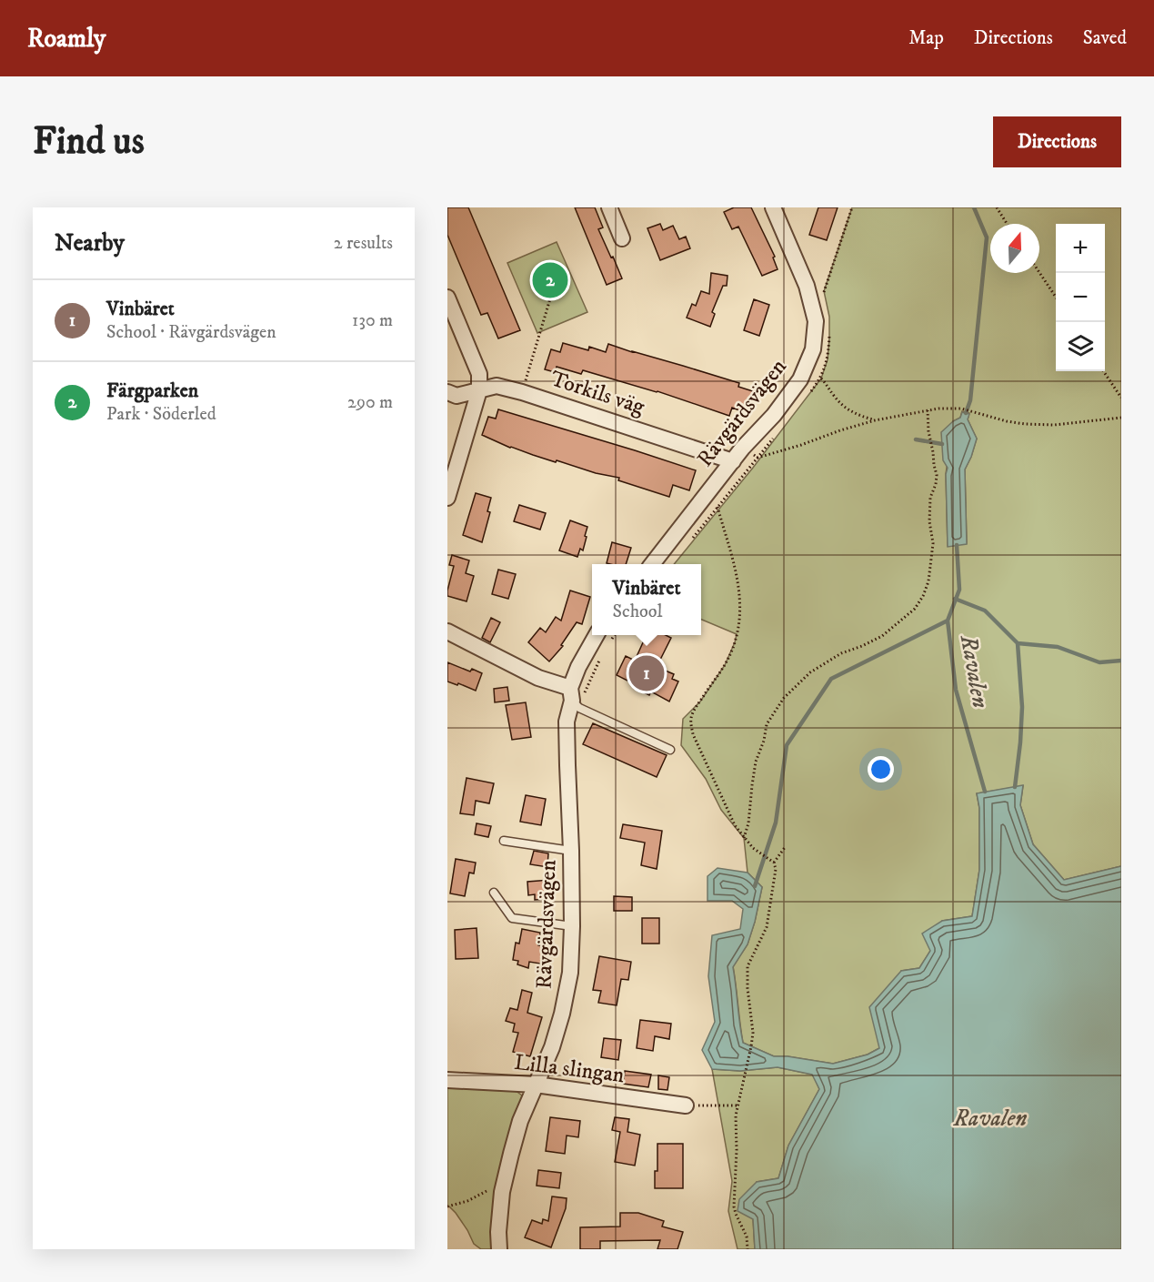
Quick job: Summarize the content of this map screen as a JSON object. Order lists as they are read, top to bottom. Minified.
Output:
{"streets":{"street":["Torkils väg","Rävgärdsvägen","Lilla slingan"]},"crossings":[["Torkils väg","Rävgärdsvägen"],["Rävgärdsvägen","Lilla slingan"]],"water":["Ravalen"],"north":"top","page":{"header":"Roamly","nav":["Map","Directions","Saved"],"buttons":"Directions","title":"Find us","heading":["Nearby","2 results"],"map_buttons":["+","−"],"pins":["2","1"],"list":[{"mark":"1","name":"Vinbäret","note":"School · Rävgärdsvägen","value":"130 m"},{"mark":"2","name":"Färgparken","note":"Park · Söderled","value":"290 m"}],"popup":["Vinbäret","School"]}}
